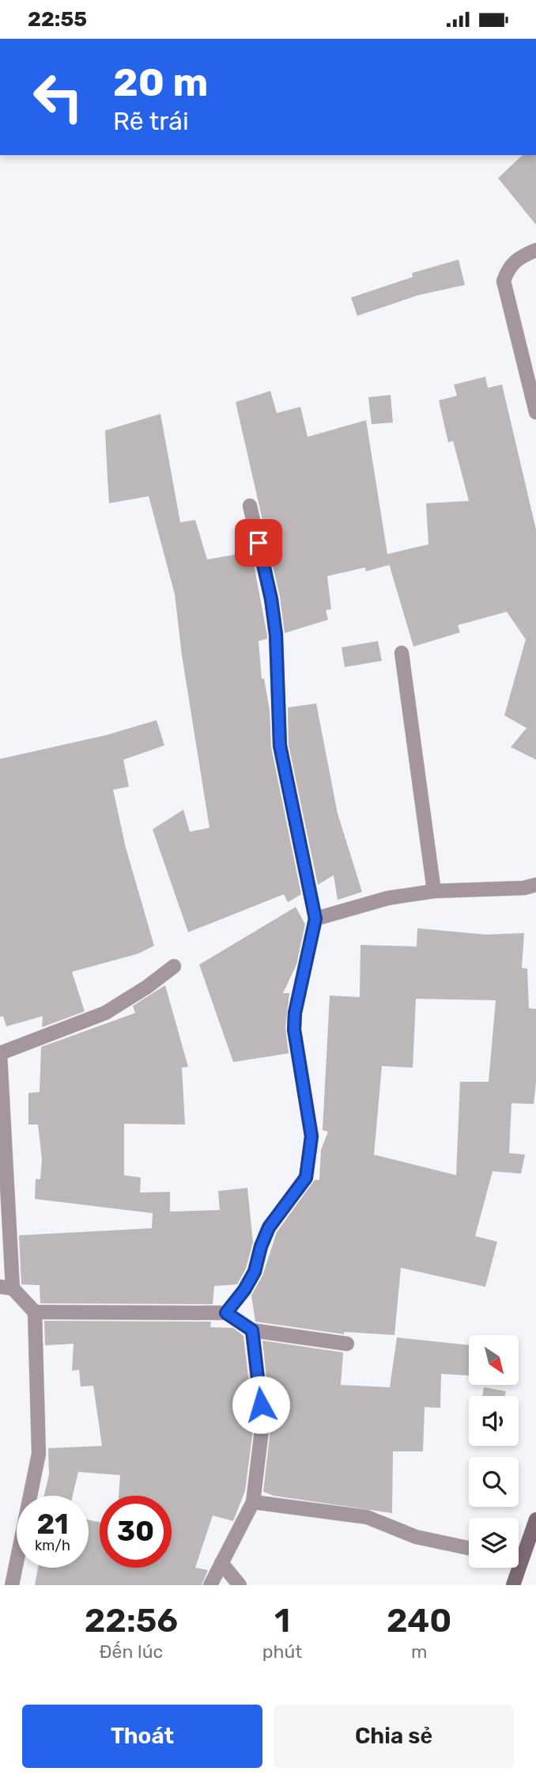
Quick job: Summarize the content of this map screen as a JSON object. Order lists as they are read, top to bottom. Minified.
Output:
{"north":"bottom right","page":{"status":"22:55","turn":["20 m","Rẽ trái"],"speed":"21 km/h","limit":"30","eta":["22:56","Đến lúc","1","phút","240","m"],"buttons":["Thoát","Chia sẻ"]}}
